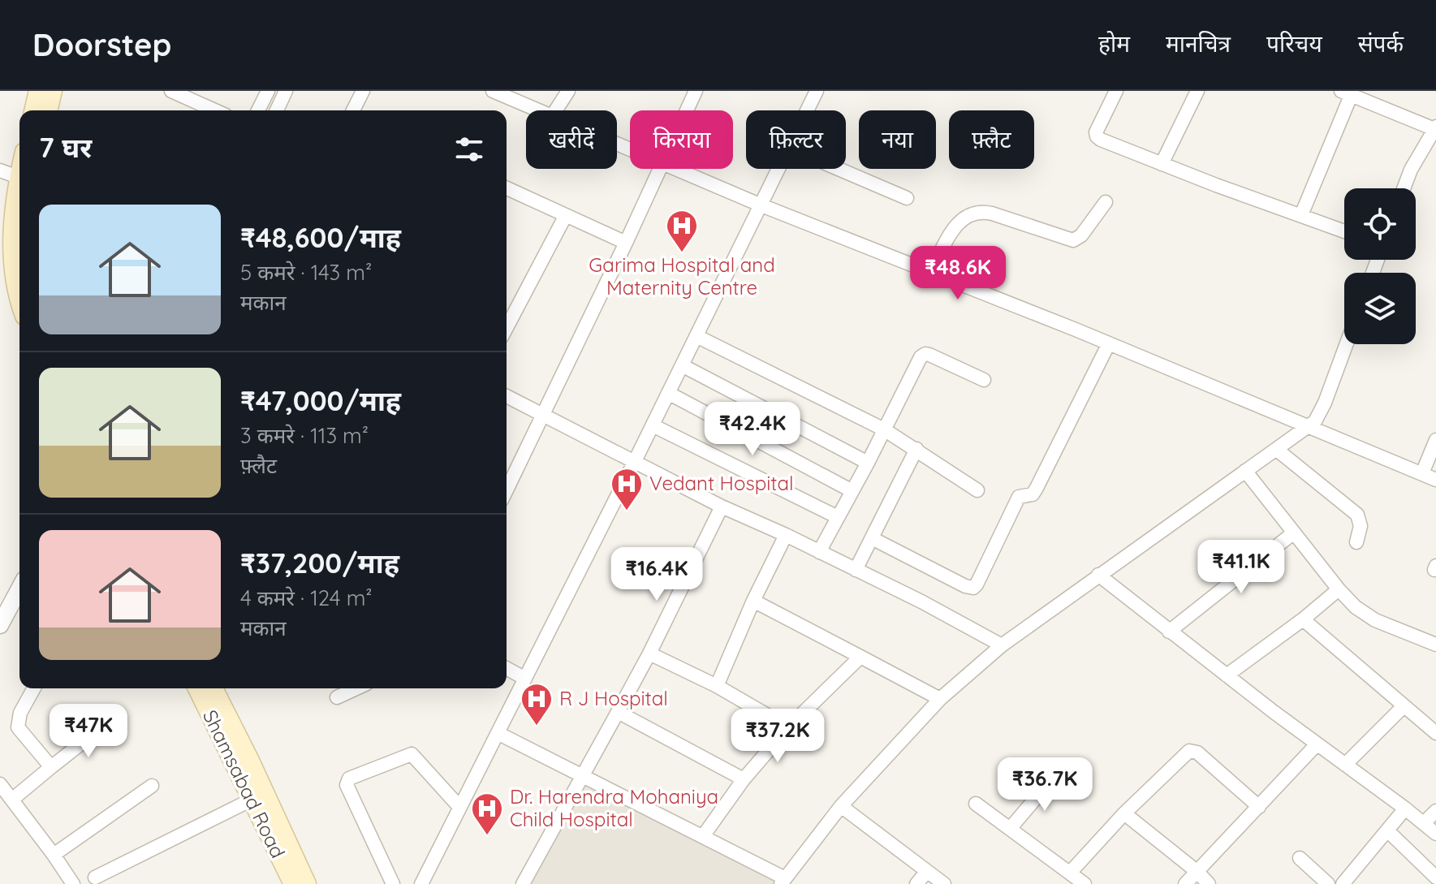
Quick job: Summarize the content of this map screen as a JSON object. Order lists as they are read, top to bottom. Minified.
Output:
{"streets":{"main road":["Shamsabad Road"]},"places":{"hospital":["Garima Hospital and Maternity Centre","Vedant Hospital","R J Hospital","Dr. Harendra Mohaniya Child Hospital"]},"page":{"header":"Doorstep","nav":["होम","मानचित्र","परिचय","संपर्क"],"chip":["खरीदें","किराया","फ़िल्टर","नया","फ़्लैट"],"heading":"7 घर","list":[{"name":"₹48,600/माह","note":"5 कमरे · 143 m² · मकान"},{"name":"₹47,000/माह","note":"3 कमरे · 113 m² · फ़्लैट"},{"name":"₹37,200/माह","note":"4 कमरे · 124 m² · मकान"}],"price":["₹48.6K","₹42.4K","₹41.1K","₹16.4K","₹47K","₹37.2K","₹36.7K"]}}
